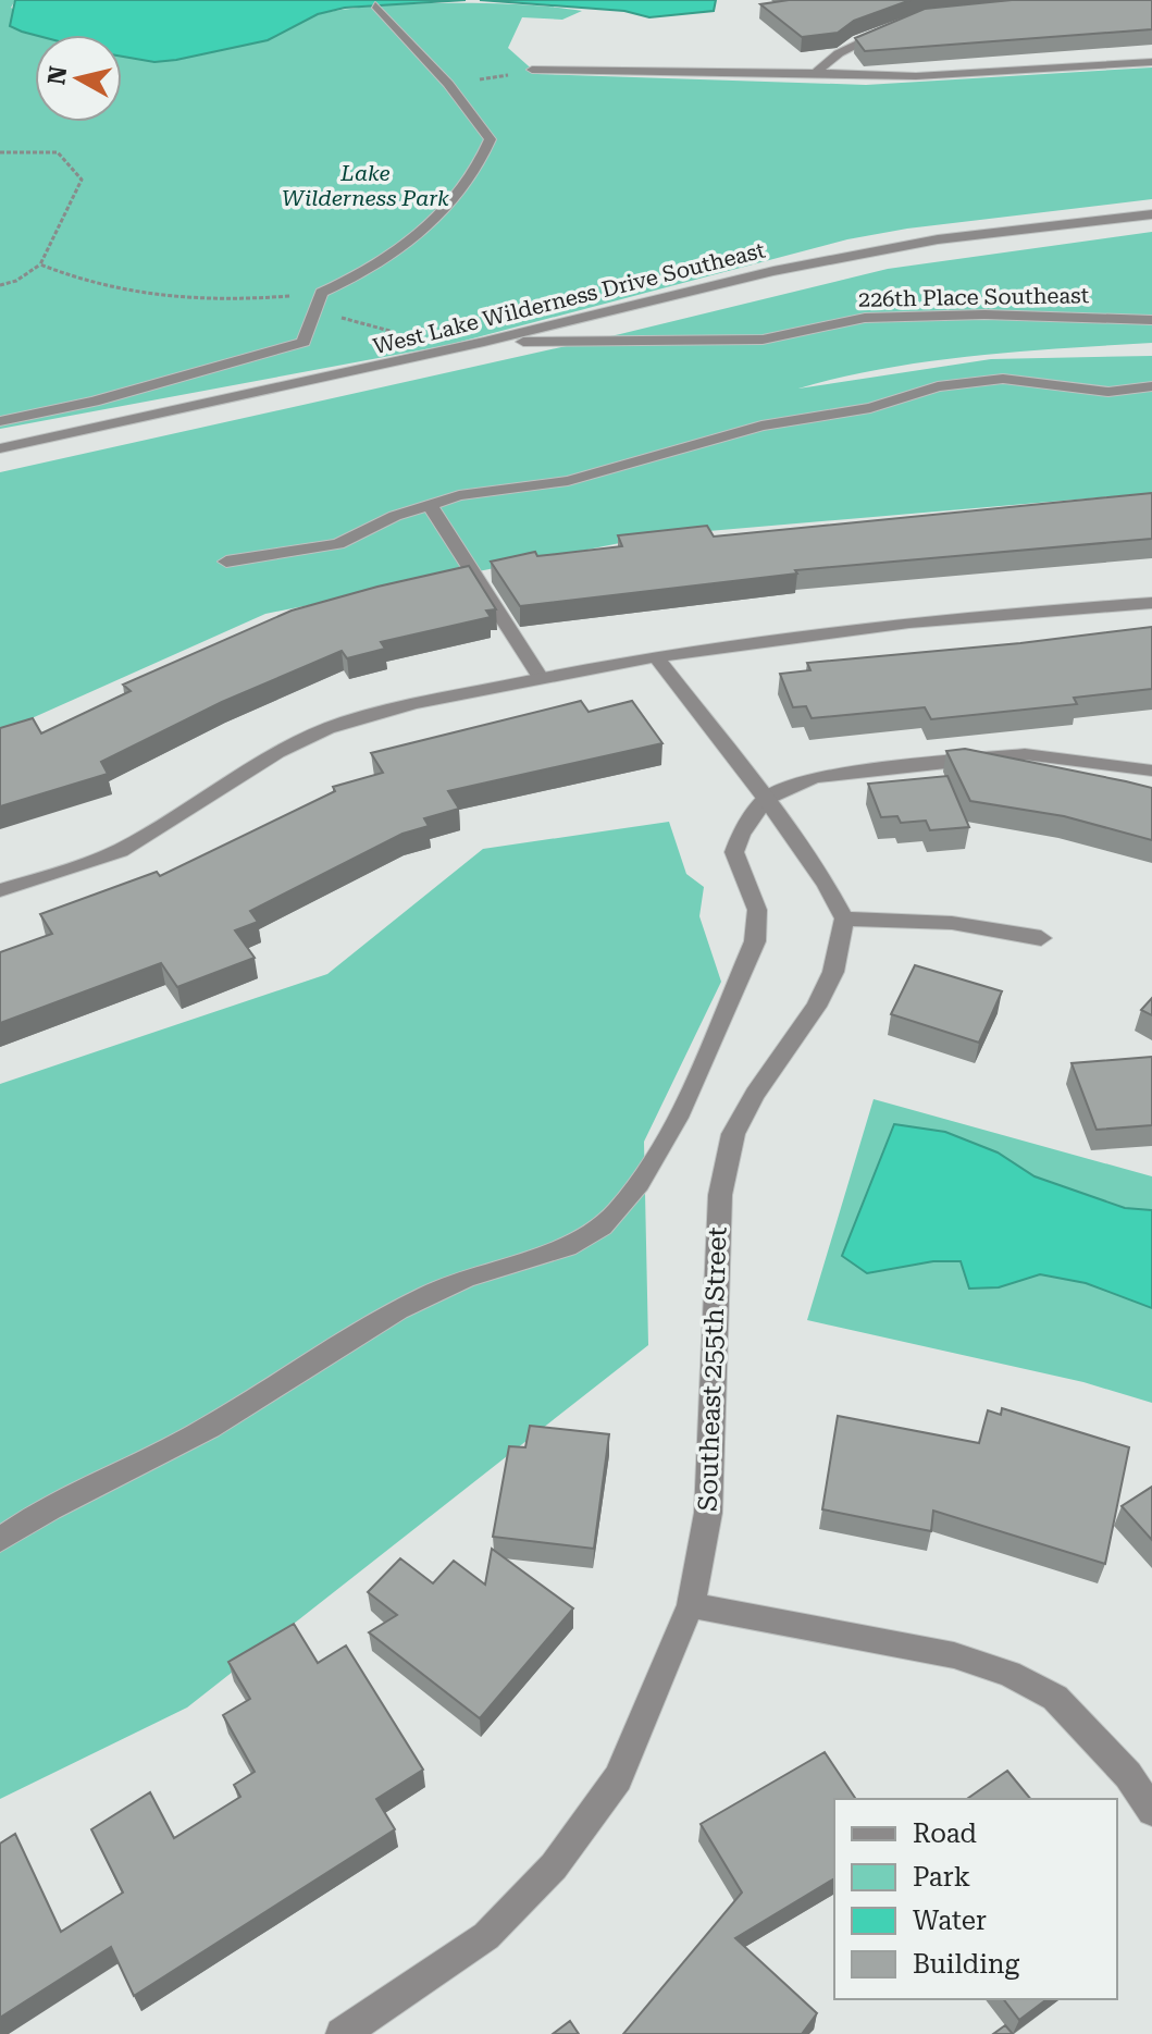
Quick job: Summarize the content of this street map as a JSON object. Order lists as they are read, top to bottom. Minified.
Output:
{"streets":{"street":["226th Place Southeast","West Lake Wilderness Drive Southeast","Southeast 255th Street"]},"crossings":[["226th Place Southeast","West Lake Wilderness Drive Southeast"]],"parks":["Lake Wilderness Park"],"legend":["Road","Park","Water","Building"],"north":"left"}
